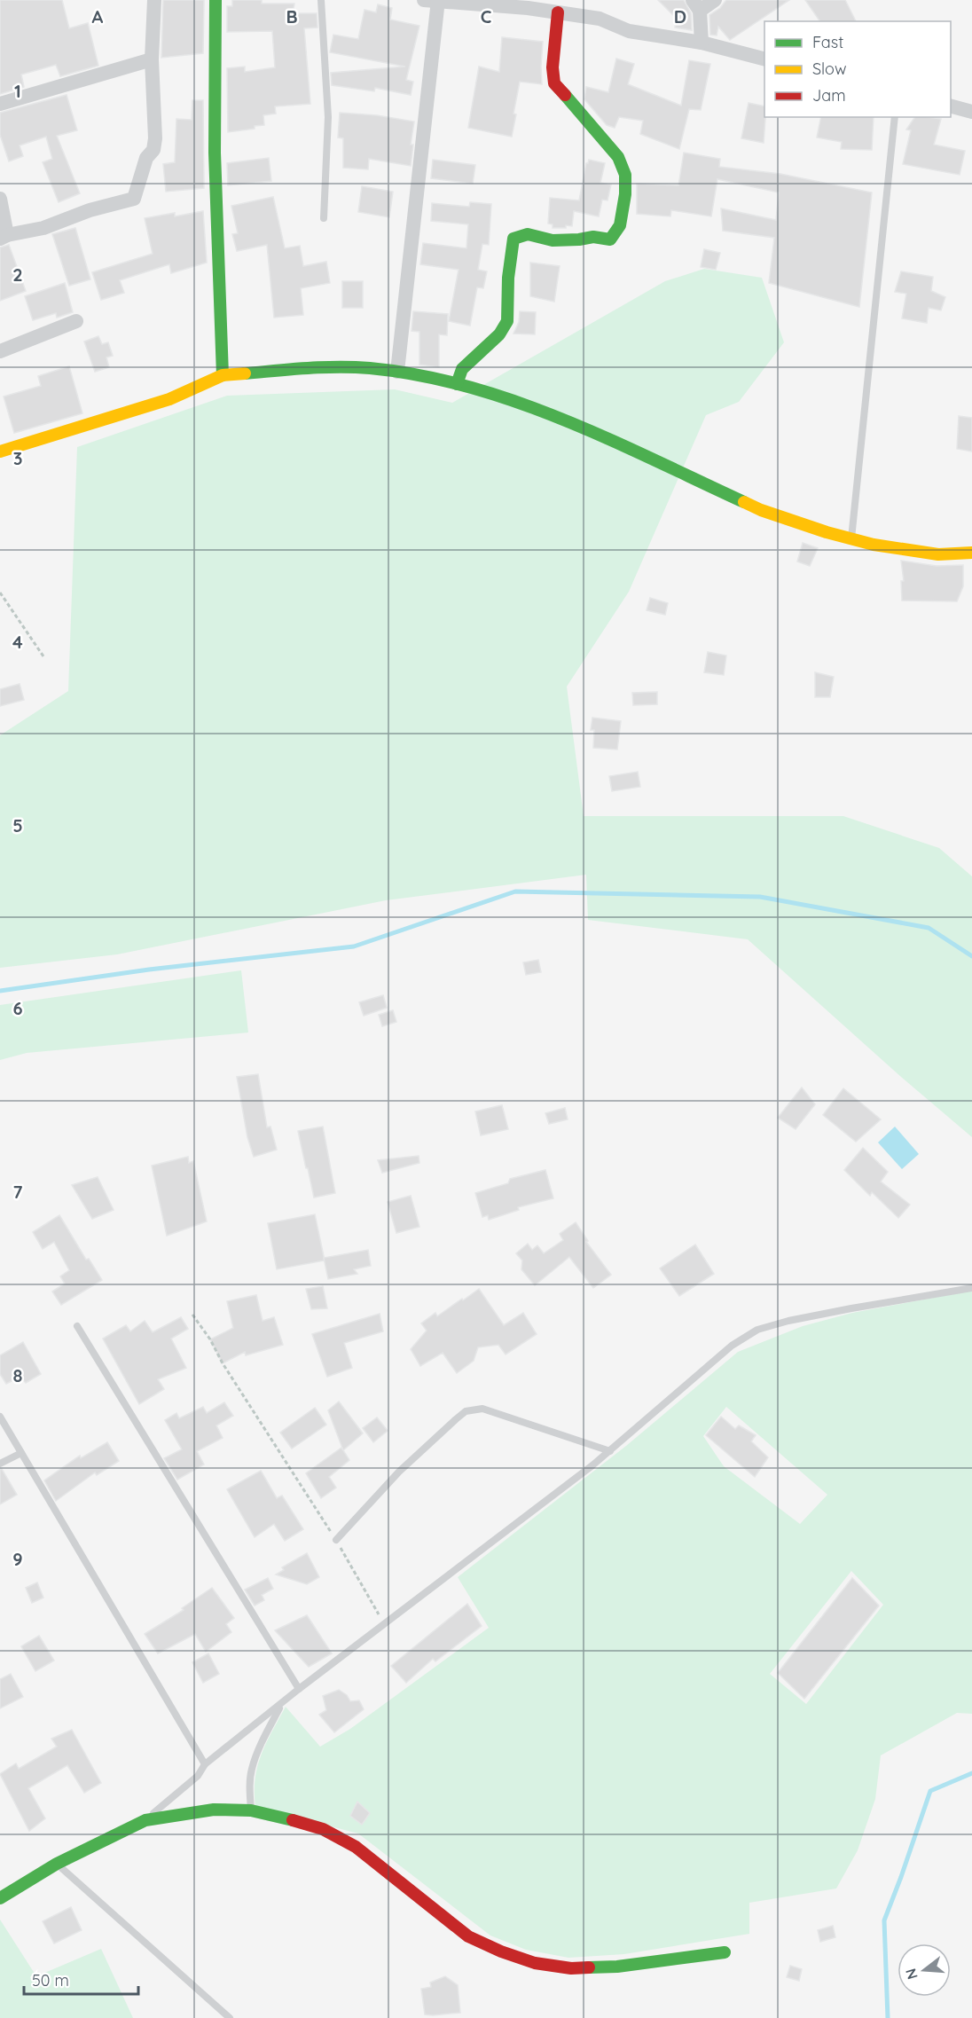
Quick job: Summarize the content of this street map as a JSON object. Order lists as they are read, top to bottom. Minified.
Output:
{"legend":["Fast","Slow","Jam"],"scale_bar":"50 m","north":"left","grid":{"columns":["A","B","C","D"],"rows":["1","2","3","4","5","6","7","8","9"]}}
